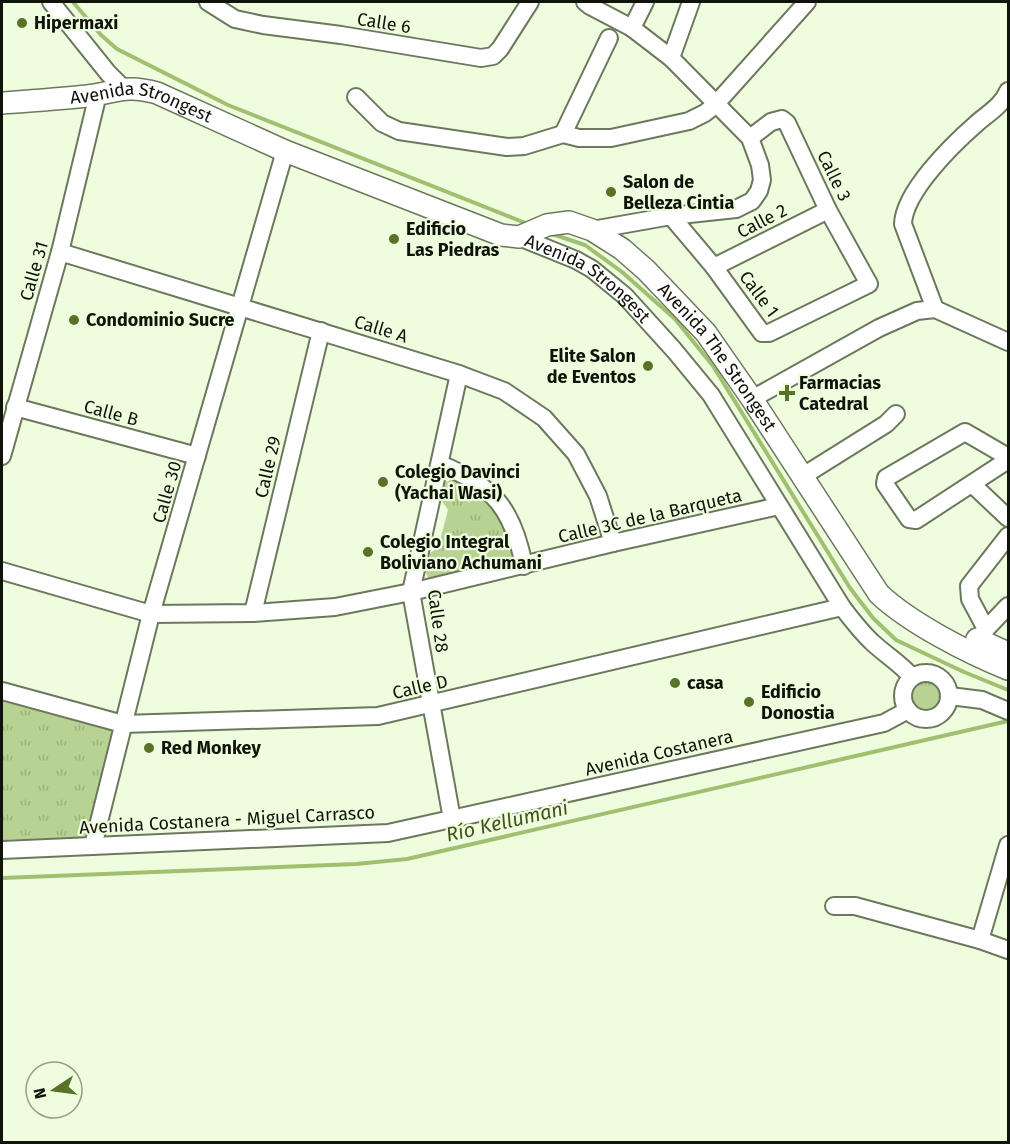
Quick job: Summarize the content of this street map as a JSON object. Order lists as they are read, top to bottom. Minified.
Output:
{"streets":{"main road":["Avenida Strongest","Avenida The Strongest"],"street":["Calle 6","Calle 3","Calle 2","Calle 31","Calle 1","Calle A","Calle B","Calle 29","Calle 30","Calle 3C de la Barqueta","Calle 28","Calle D","Avenida Costanera","Avenida Costanera - Miguel Carrasco"]},"crossings":[["Avenida Strongest","Calle 31"],["Avenida Strongest","Avenida The Strongest"],["Avenida Strongest","Calle 30"],["Avenida Strongest","Calle 3C de la Barqueta"],["Avenida Strongest","Calle D"],["Avenida Strongest","Avenida Costanera"],["Calle 3","Calle 2"],["Calle 3","Calle 1"],["Calle 2","Calle 1"],["Calle 31","Calle A"],["Calle 31","Calle B"],["Calle A","Calle 29"],["Calle A","Calle 30"],["Calle A","Calle 3C de la Barqueta"],["Calle A","Calle 28"],["Calle B","Calle 30"],["Calle 29","Calle 3C de la Barqueta"],["Calle 30","Calle 3C de la Barqueta"],["Calle 30","Calle D"],["Calle 30","Avenida Costanera - Miguel Carrasco"],["Calle 3C de la Barqueta","Calle 28"],["Calle 28","Calle D"],["Calle 28","Avenida Costanera"],["Calle 28","Avenida Costanera - Miguel Carrasco"],["Avenida Costanera","Avenida Costanera - Miguel Carrasco"]],"water":["Río Kellumani"],"places":{"other":["Hipermaxi","Salon de Belleza Cintia","Edificio Las Piedras","Condominio Sucre","Elite Salon de Eventos","Colegio Davinci (Yachai Wasi)","Colegio Integral Boliviano Achumani","casa","Edificio Donostia","Red Monkey"],"health":["Farmacias Catedral"]},"north":"left"}
